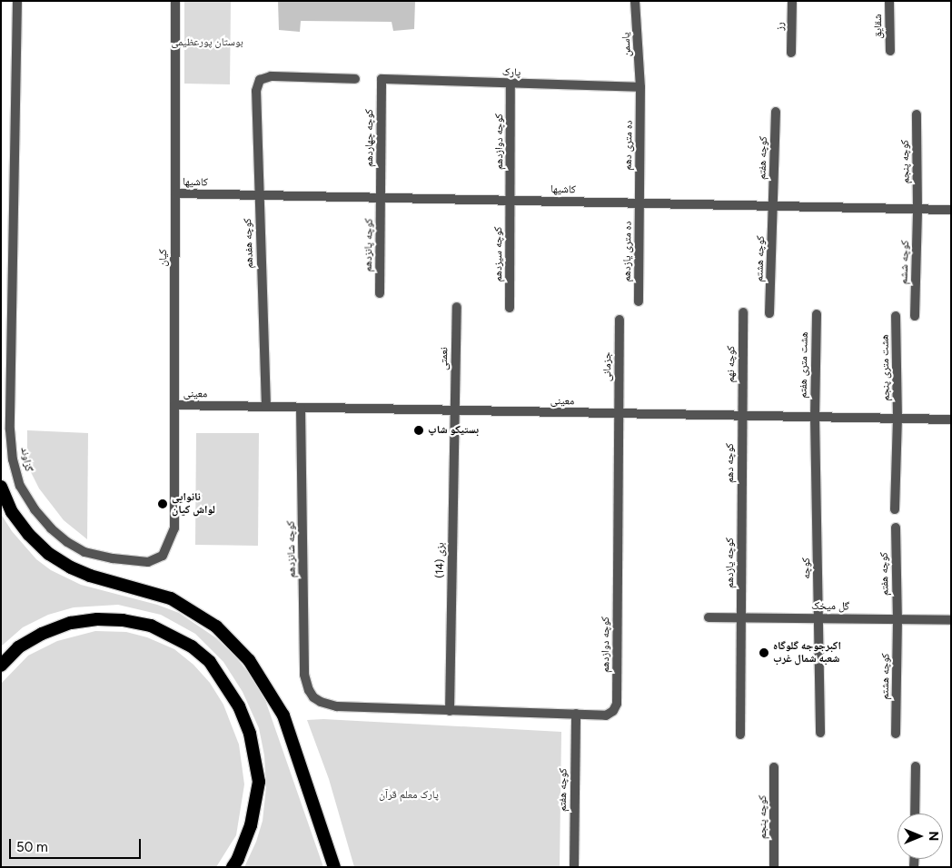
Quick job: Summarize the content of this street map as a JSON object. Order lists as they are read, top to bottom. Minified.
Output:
{"streets":{"street":["رز","شقایق","یاسمن","پارک","کوچه چهاردهم","کوچه دوازدهم","ده متری دهم","کوچه هفتم","کوچه پنجم","کاشیها","کوچه هفدهم","کوچه پانزدهم","ده متری یازدهم","کوچه سیزدهم","کیان","کوچه هشتم","کوچه ششم","نعمتی","کوچه نهم","هشت متری هفتم","جزمانی","هشت متری پنجم","معینی","گزاوند","کوچه دهم","کوچه شانزدهم","بزی (14)","کوچه یازدهم","کوچه","گل میخک"]},"crossings":[["یاسمن","پارک"],["یاسمن","ده متری دهم"],["پارک","کوچه چهاردهم"],["پارک","کوچه دوازدهم"],["پارک","ده متری دهم"],["کوچه چهاردهم","کاشیها"],["کوچه چهاردهم","کوچه پانزدهم"],["کوچه دوازدهم","کوچه هفتم"],["کوچه دوازدهم","کاشیها"],["کوچه دوازدهم","کوچه سیزدهم"],["کوچه دوازدهم","جزمانی"],["کوچه دوازدهم","معینی"],["کوچه دوازدهم","کوچه شانزدهم"],["کوچه دوازدهم","بزی (14)"],["ده متری دهم","کاشیها"],["ده متری دهم","ده متری یازدهم"],["کوچه هفتم","کاشیها"],["کوچه هفتم","کوچه هشتم"],["کوچه هفتم","گل میخک"],["کوچه پنجم","کاشیها"],["کوچه پنجم","کوچه ششم"],["کاشیها","کوچه هفدهم"],["کاشیها","کوچه پانزدهم"],["کاشیها","ده متری یازدهم"],["کاشیها","کوچه سیزدهم"],["کاشیها","کیان"],["کاشیها","کوچه هشتم"],["کاشیها","کوچه ششم"],["کوچه هفدهم","معینی"],["کیان","معینی"],["کیان","گزاوند"],["کوچه هشتم","گل میخک"],["نعمتی","معینی"],["نعمتی","بزی (14)"],["کوچه نهم","معینی"],["کوچه نهم","کوچه دهم"],["هشت متری هفتم","معینی"],["هشت متری هفتم","کوچه"],["جزمانی","معینی"],["هشت متری پنجم","معینی"],["معینی","کوچه دهم"],["معینی","کوچه شانزدهم"],["معینی","بزی (14)"],["معینی","کوچه"],["کوچه دهم","کوچه یازدهم"],["کوچه یازدهم","گل میخک"],["کوچه","گل میخک"]],"parks":["بوستان پورعظیمی","پارک معلم قرآن"],"places":["بستیکو شاپ","نانوایی لواش کیان","اکبرجوجه گلوگاه شعبه شمال غرب"],"scale_bar":"50 m","north":"right"}
